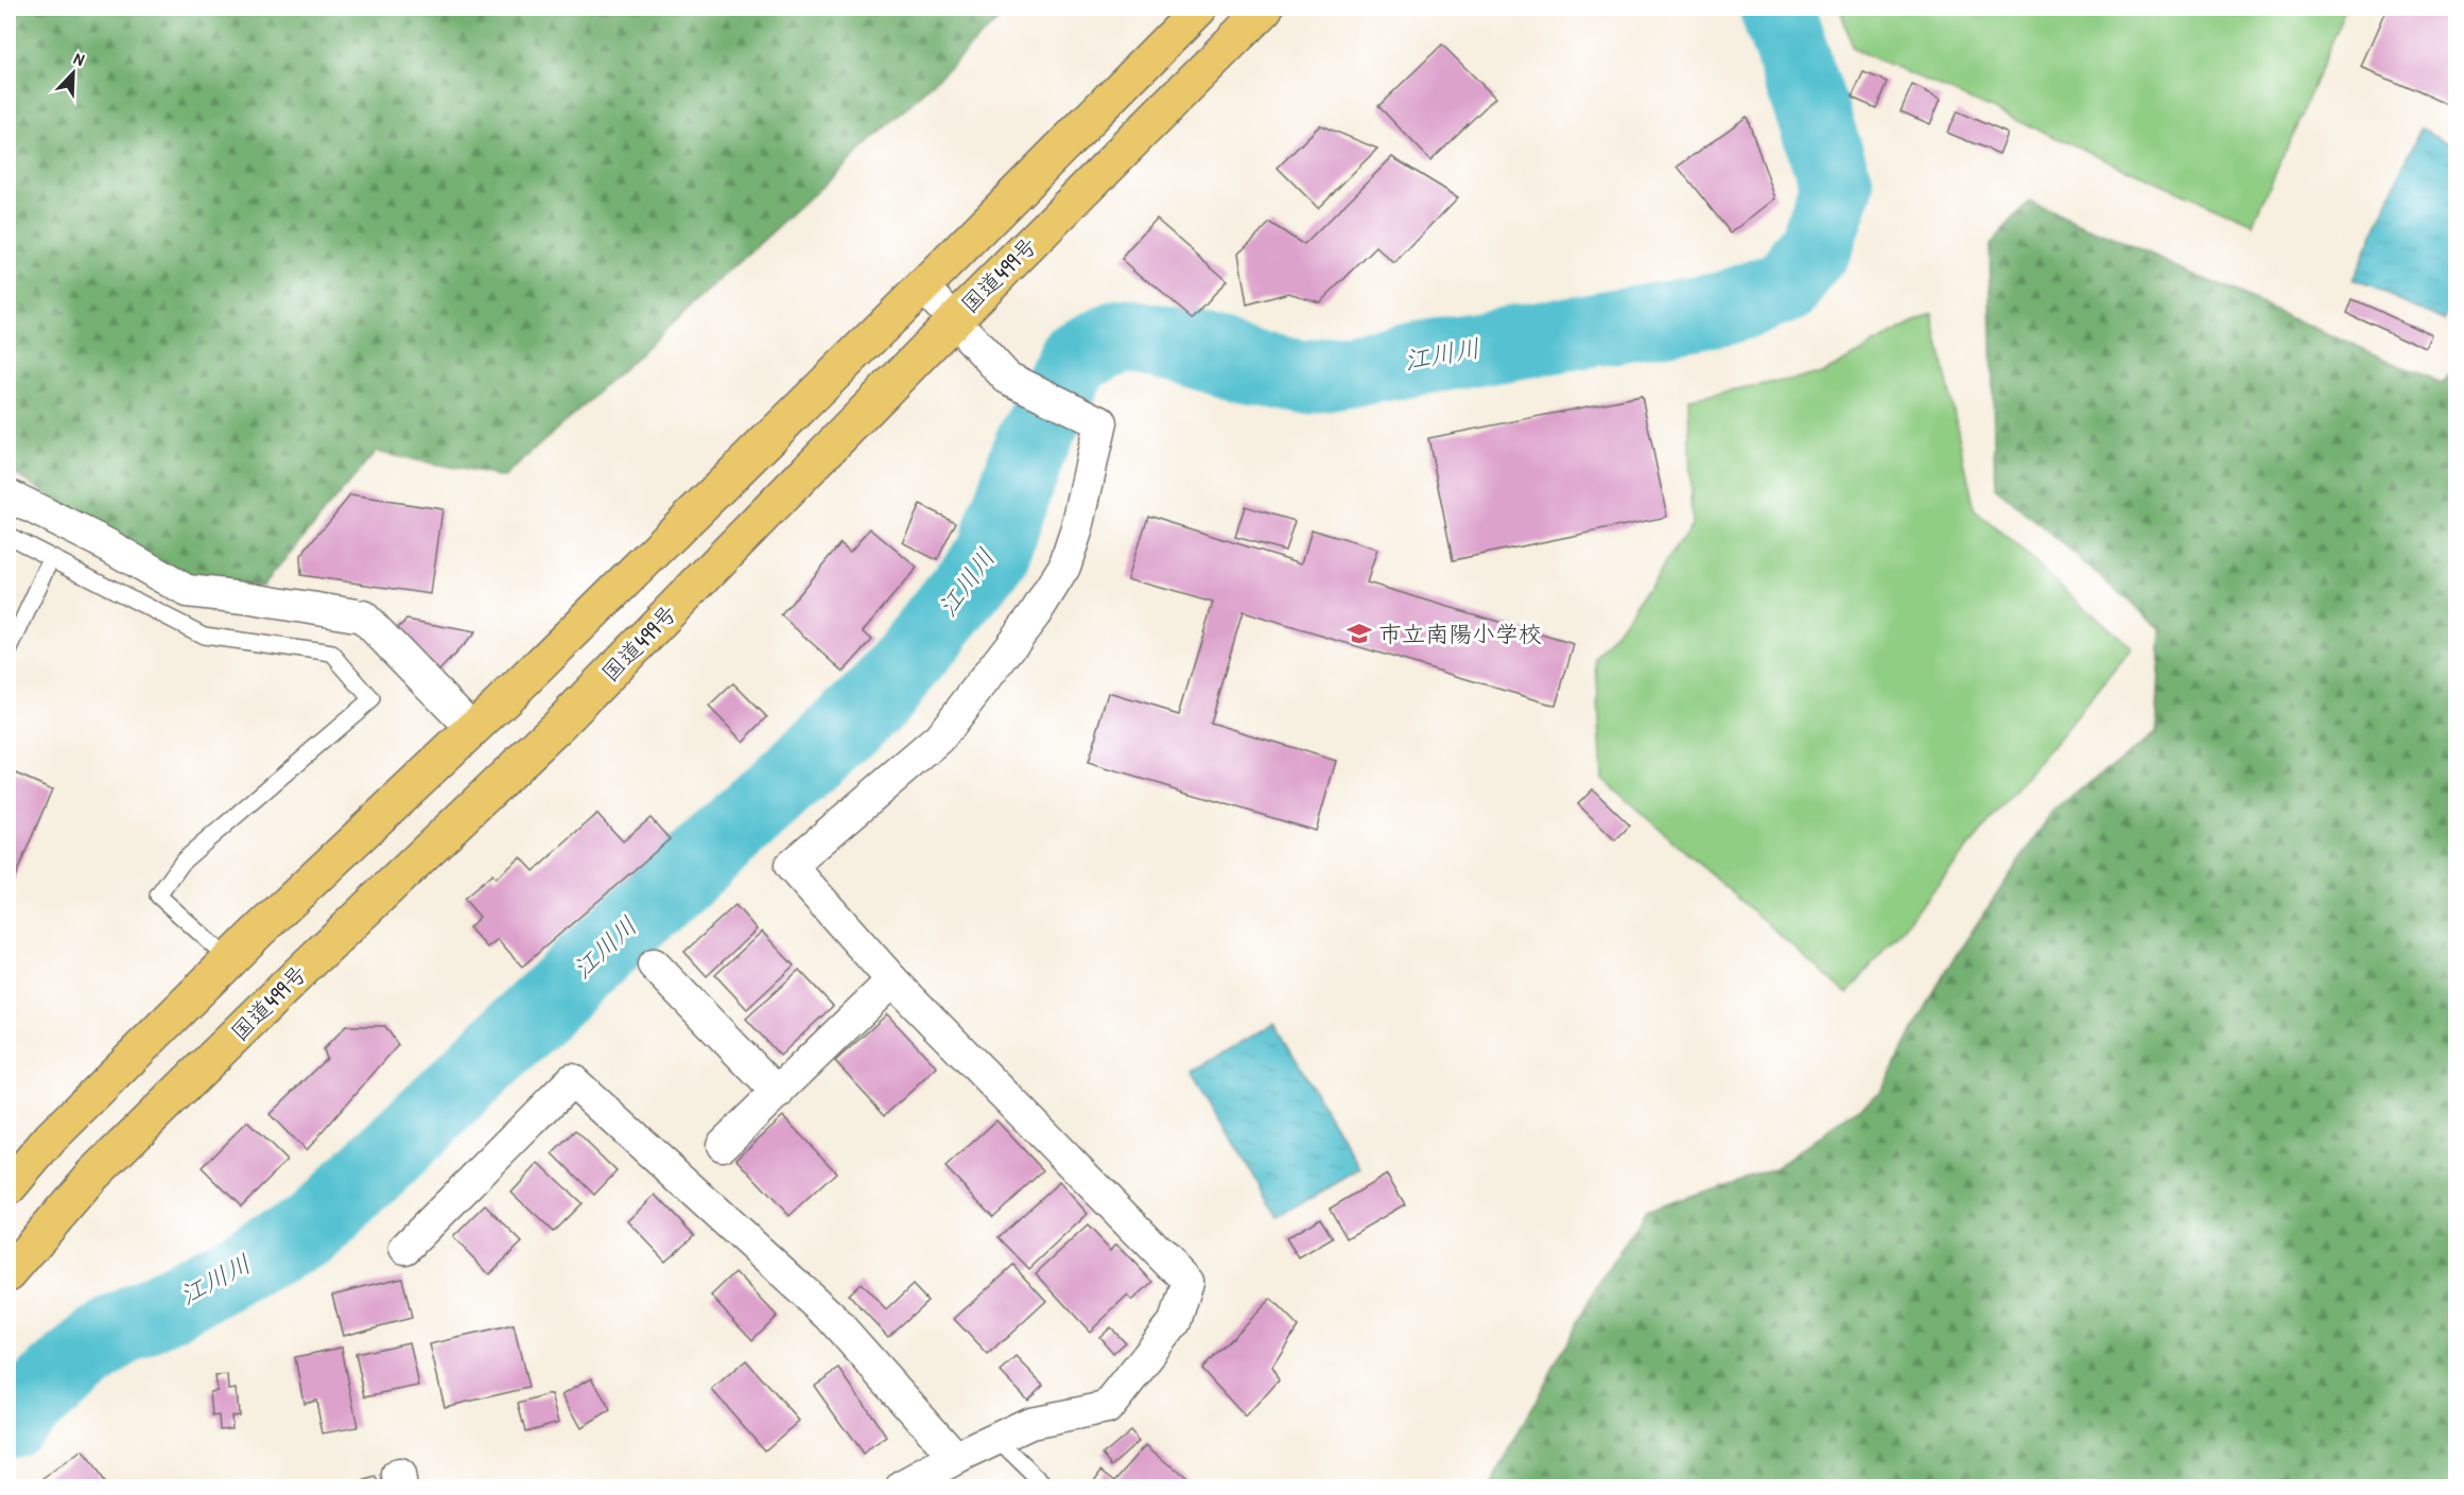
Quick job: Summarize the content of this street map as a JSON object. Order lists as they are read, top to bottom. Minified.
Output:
{"streets":{"highway":["国道499号"]},"water":["江川川"],"places":{"school or university":["市立南陽小学校"]},"north":"top right"}
